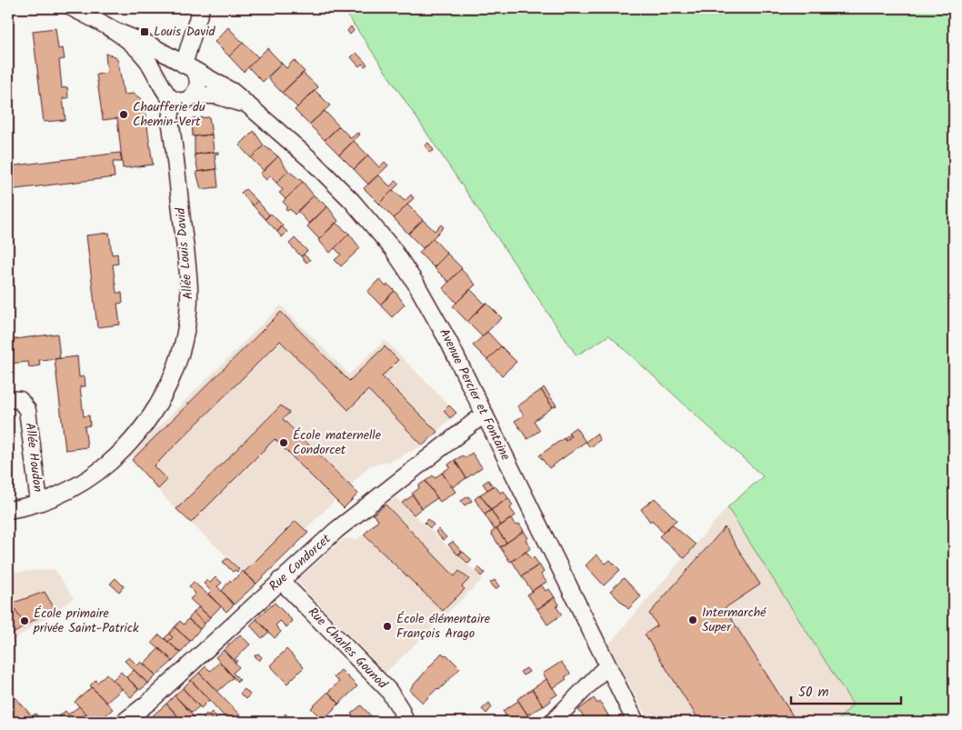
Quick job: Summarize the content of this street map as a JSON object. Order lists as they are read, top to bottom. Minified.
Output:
{"streets":{"street":["Allée Louis David","Avenue Percier et Fontaine","Allée Houdon","Rue Condorcet","Rue Charles Gounod"]},"crossings":[["Allée Louis David","Avenue Percier et Fontaine"],["Allée Louis David","Allée Houdon"],["Avenue Percier et Fontaine","Rue Condorcet"],["Rue Condorcet","Rue Charles Gounod"]],"places":{"transit":["Louis David"],"other":["Chaufferie du Chemin-Vert","École maternelle Condorcet","Intermarché Super","École primaire privée Saint-Patrick","École élémentaire François Arago"]},"scale_bar":"50 m"}
